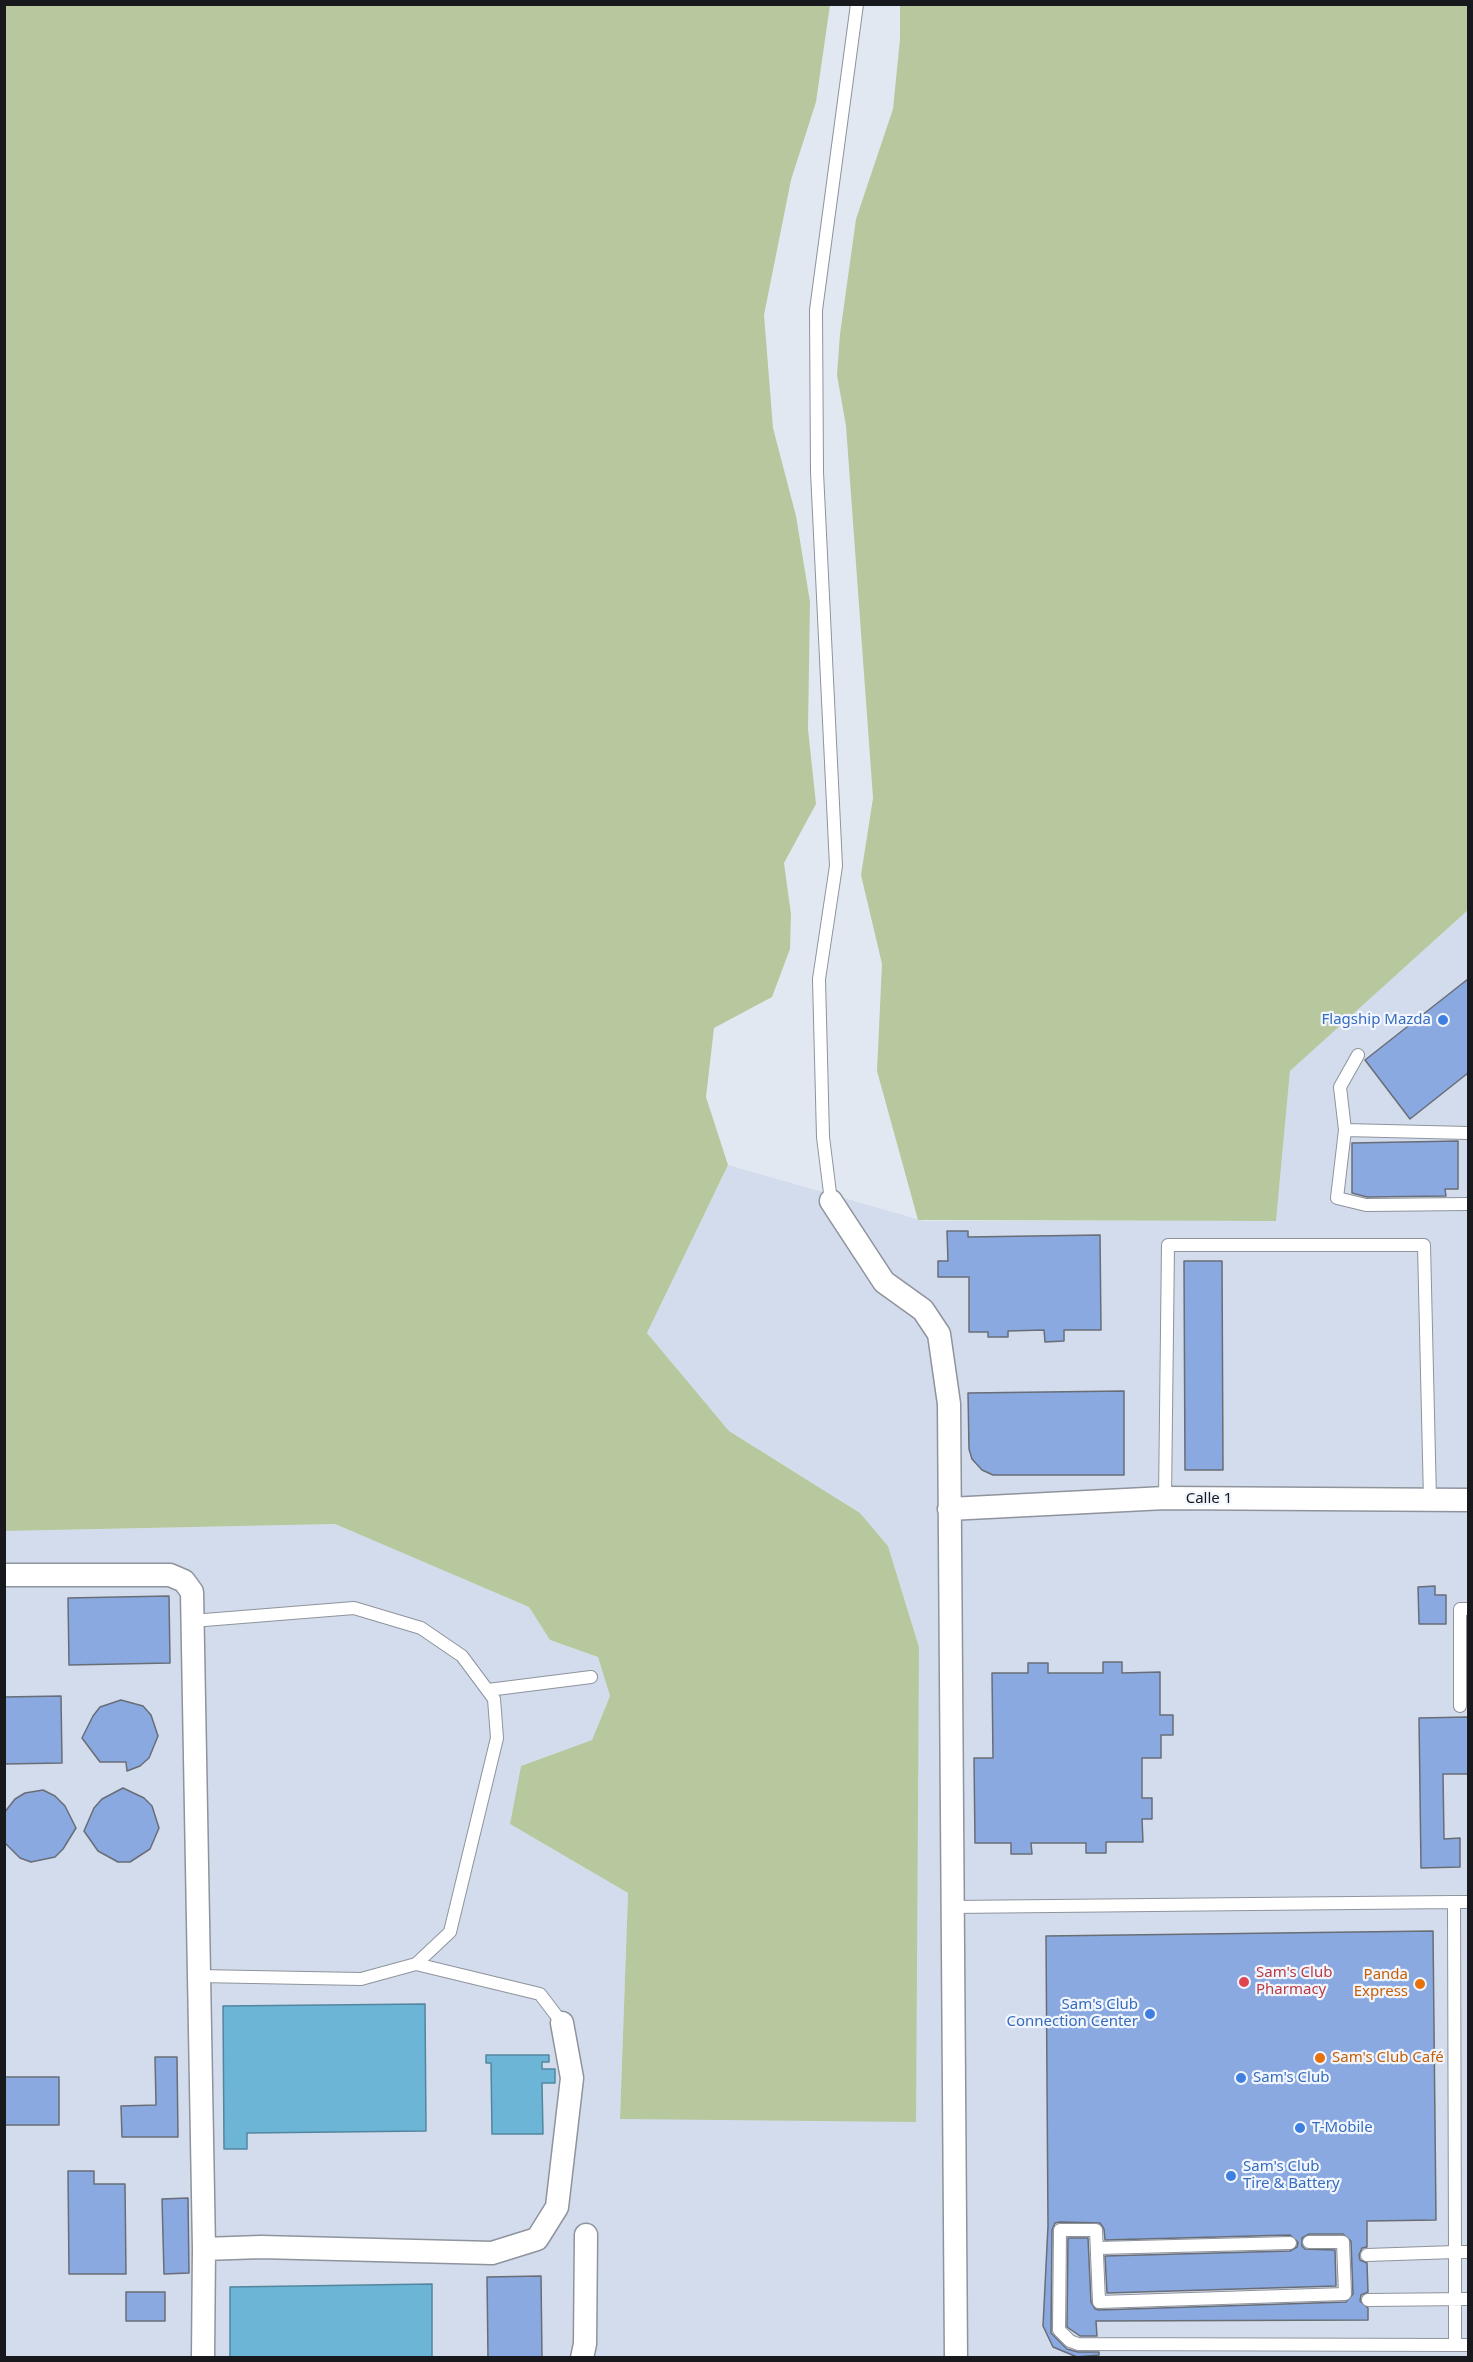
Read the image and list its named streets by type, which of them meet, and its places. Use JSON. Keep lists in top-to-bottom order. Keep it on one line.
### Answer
{"streets":{"street":["Calle 1"]},"places":["Flagship Mazda","Sam's Club Pharmacy","Panda Express","Sam's Club Connection Center","Sam's Club Café","Sam's Club","T-Mobile","Sam's Club Tire & Battery"]}
